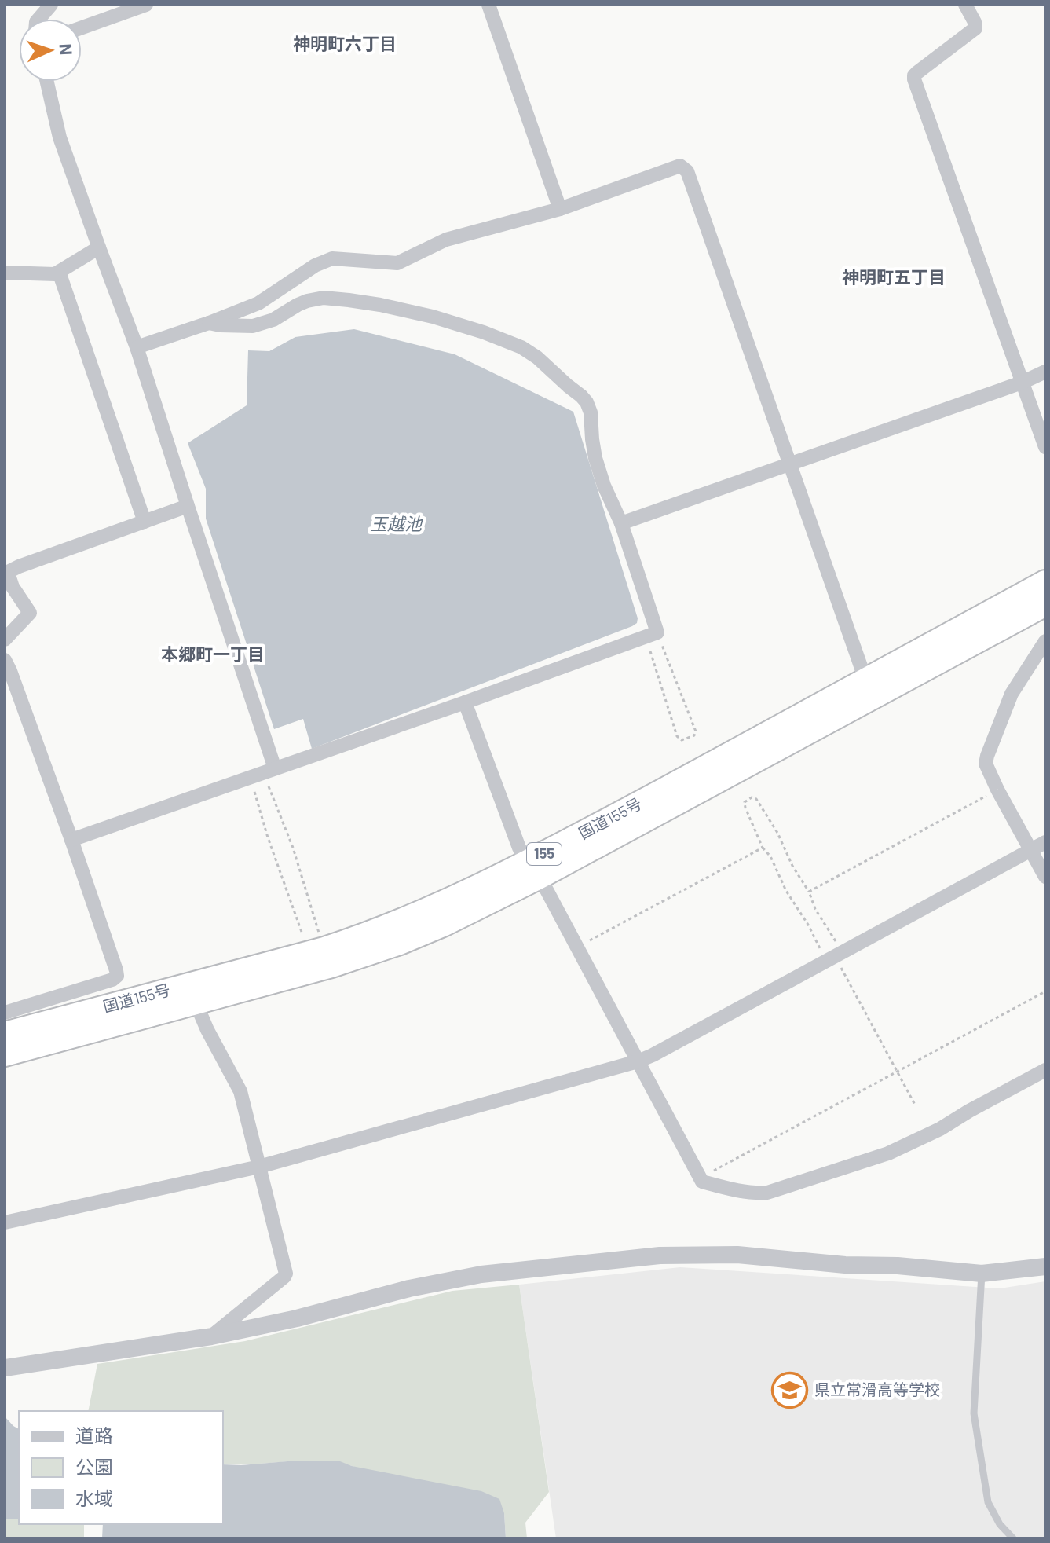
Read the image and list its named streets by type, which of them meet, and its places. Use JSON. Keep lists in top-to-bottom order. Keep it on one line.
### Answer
{"streets":{"highway":["国道155号","155"]},"districts":["神明町六丁目","神明町五丁目","本郷町一丁目"],"water":["玉越池"],"places":{"school or university":["県立常滑高等学校"]},"legend":["道路","公園","水域"],"north":"right"}
